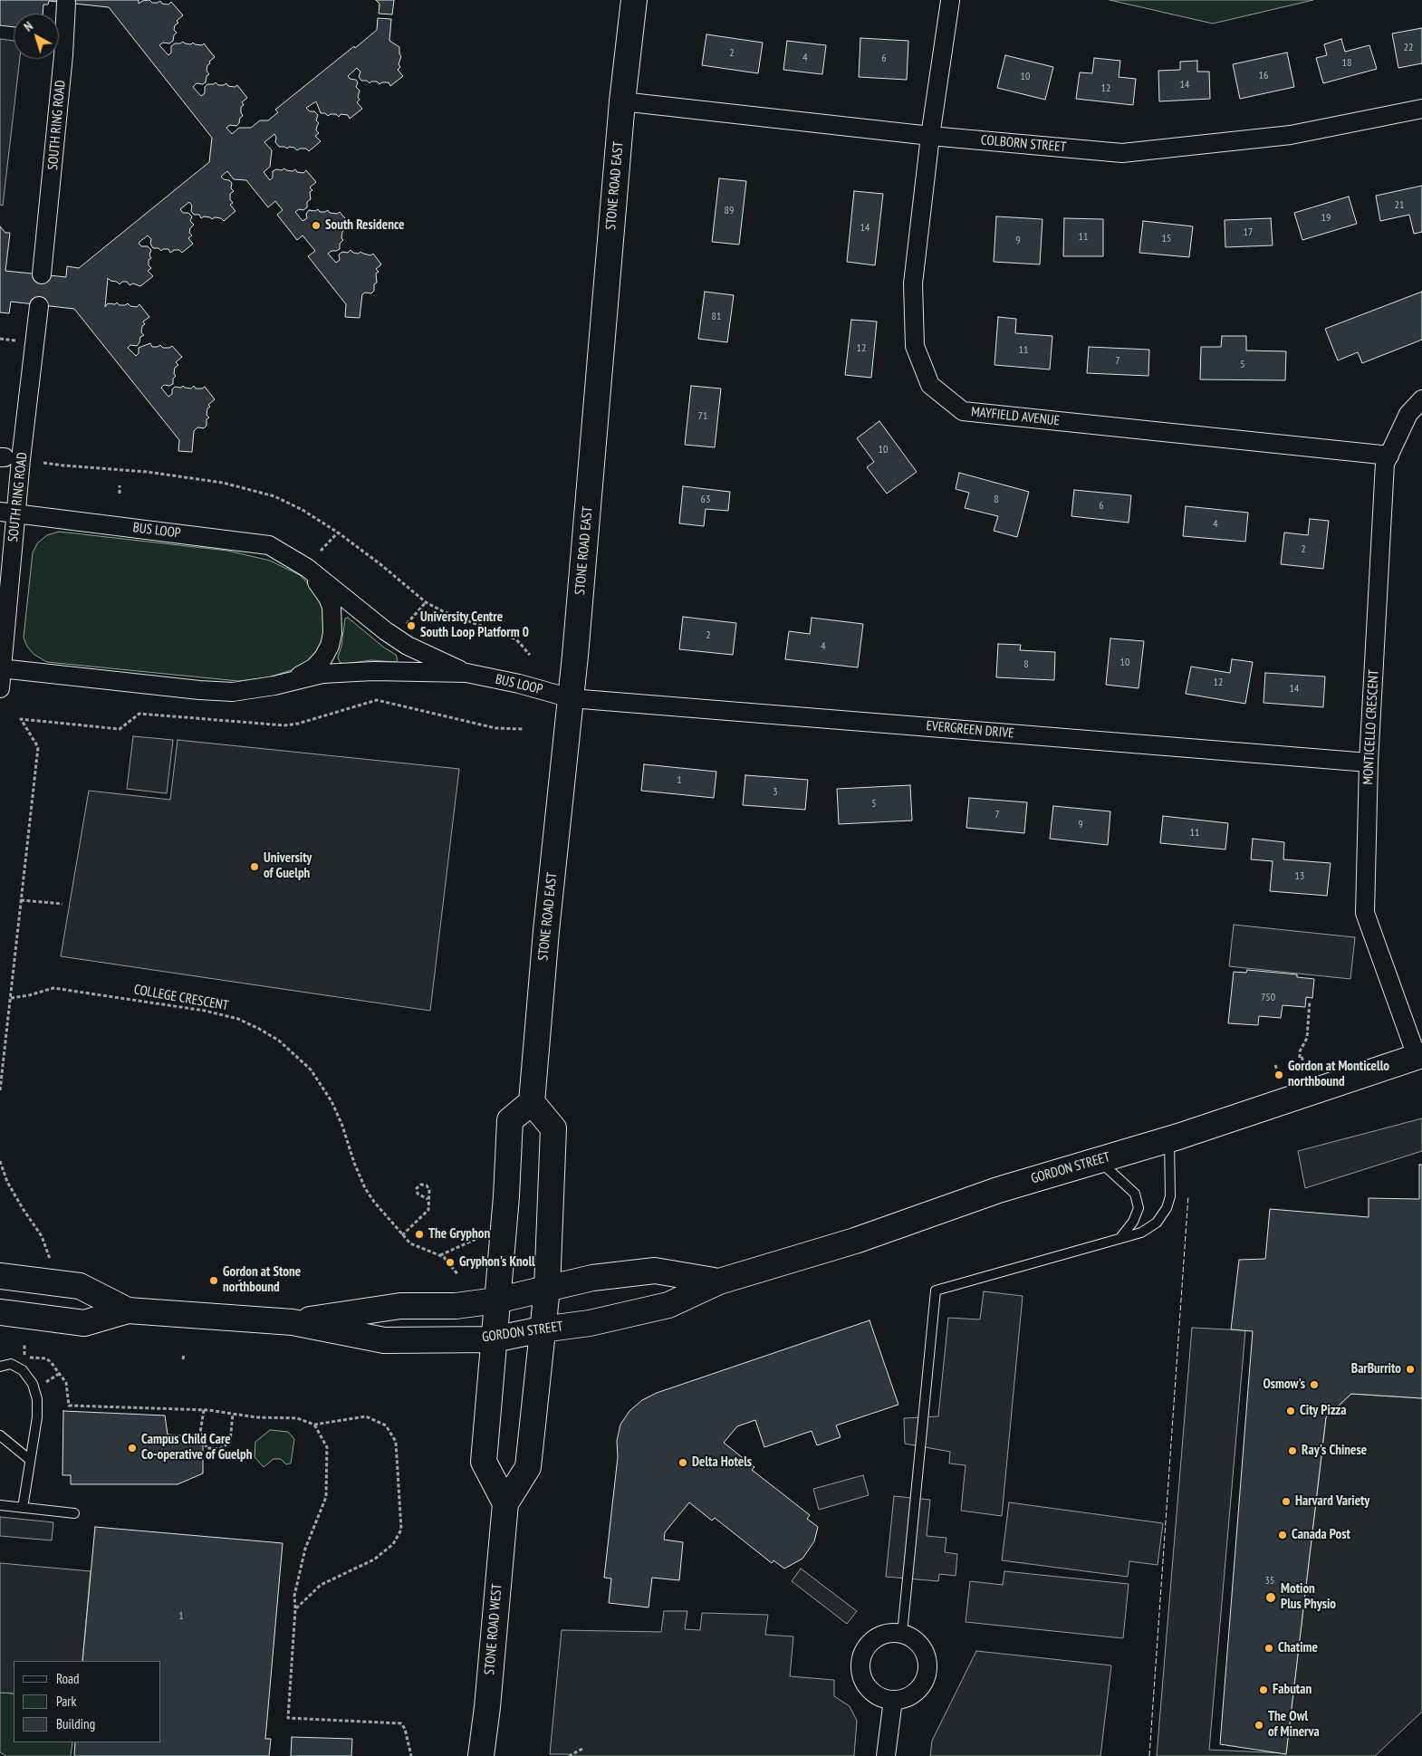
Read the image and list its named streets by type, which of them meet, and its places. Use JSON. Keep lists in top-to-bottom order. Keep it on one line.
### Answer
{"streets":{"main road":["STONE ROAD EAST","GORDON STREET","STONE ROAD WEST"],"street":["SOUTH RING ROAD","COLBORN STREET","MAYFIELD AVENUE","BUS LOOP","MONTICELLO CRESCENT","EVERGREEN DRIVE"],"path":["COLLEGE CRESCENT"]},"crossings":[["SOUTH RING ROAD","BUS LOOP"],["COLBORN STREET","STONE ROAD EAST"],["COLBORN STREET","MAYFIELD AVENUE"],["STONE ROAD EAST","BUS LOOP"],["STONE ROAD EAST","EVERGREEN DRIVE"],["MAYFIELD AVENUE","MONTICELLO CRESCENT"],["BUS LOOP","EVERGREEN DRIVE"],["MONTICELLO CRESCENT","EVERGREEN DRIVE"],["MONTICELLO CRESCENT","GORDON STREET"],["GORDON STREET","STONE ROAD WEST"]],"places":["South Residence","University Centre South Loop Platform 0","University of Guelph","Gordon at Monticello northbound","The Gryphon","Gryphon's Knoll","Gordon at Stone northbound","BarBurrito","Osmow's","City Pizza","Campus Child Care Co-operative of Guelph","Ray's Chinese","Delta Hotels","Harvard Variety","Canada Post","Motion Plus Physio","Chatime","Fabutan","The Owl of Minerva"],"house_numbers":["22","2","4","6","18","16","10","14","12","21","89","19","14","17","11","15","9","81","12","11","7","5","71","10","63","8","6","4","2","2","4","10","8","12","14","1","3","5","7","9","11","13","750","35","1"],"legend":["Road","Park","Building"],"north":"top left"}
